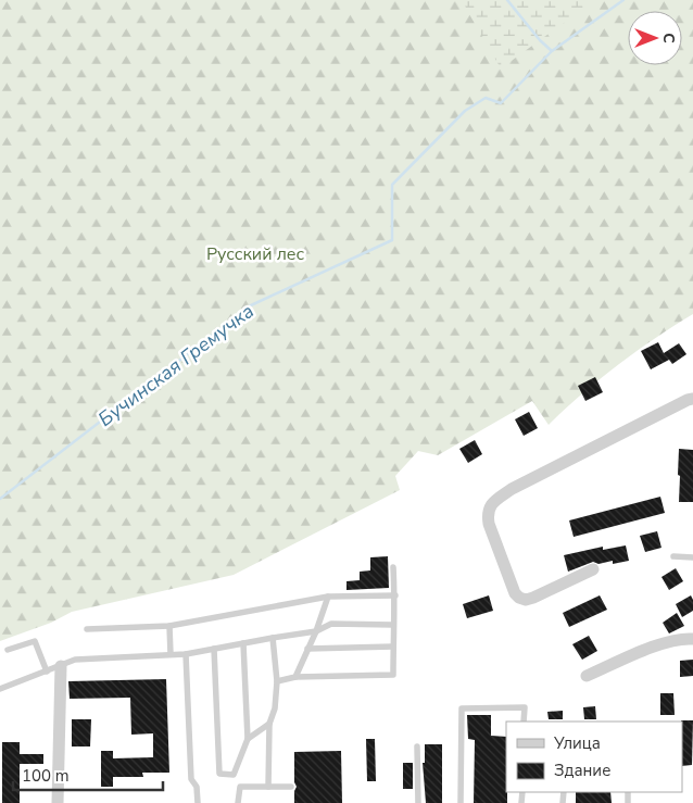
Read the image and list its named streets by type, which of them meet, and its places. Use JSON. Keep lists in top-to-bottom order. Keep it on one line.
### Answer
{"water":["Бучинская Гремучка"],"parks":["Русский лес"],"legend":["Улица","Здание"],"scale_bar":"100 m","north":"right"}
